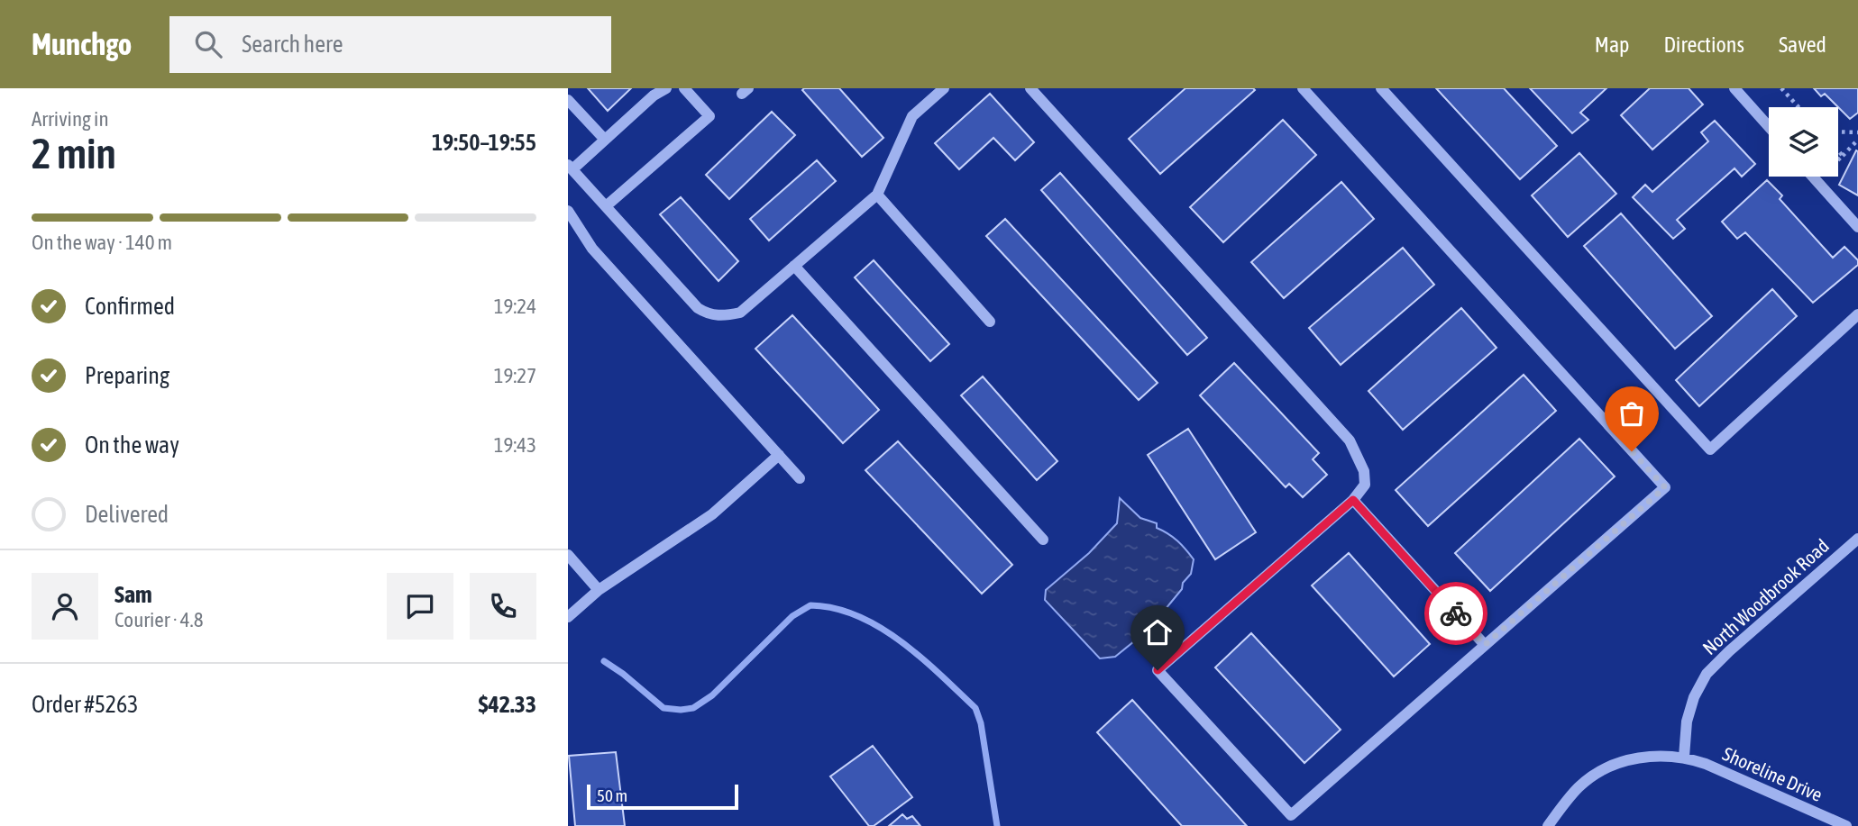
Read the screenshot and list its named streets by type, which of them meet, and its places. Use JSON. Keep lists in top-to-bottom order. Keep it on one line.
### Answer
{"streets":{"street":["North Woodbrook Road","Shoreline Drive"]},"crossings":[["North Woodbrook Road","Shoreline Drive"]],"scale_bar":"50 m","page":{"header":"Munchgo","search":"Search here","nav":["Map","Directions","Saved"],"heading":["2 min","Arriving in","19:50–19:55"],"panel":["Sam","Courier · 4.8","Order #5263","$42.33"],"bar":"On the way · 140 m","list":[["Confirmed","19:24"],["Preparing","19:27"],["On the way","19:43"],"Delivered"],"scale":"50 m"}}
